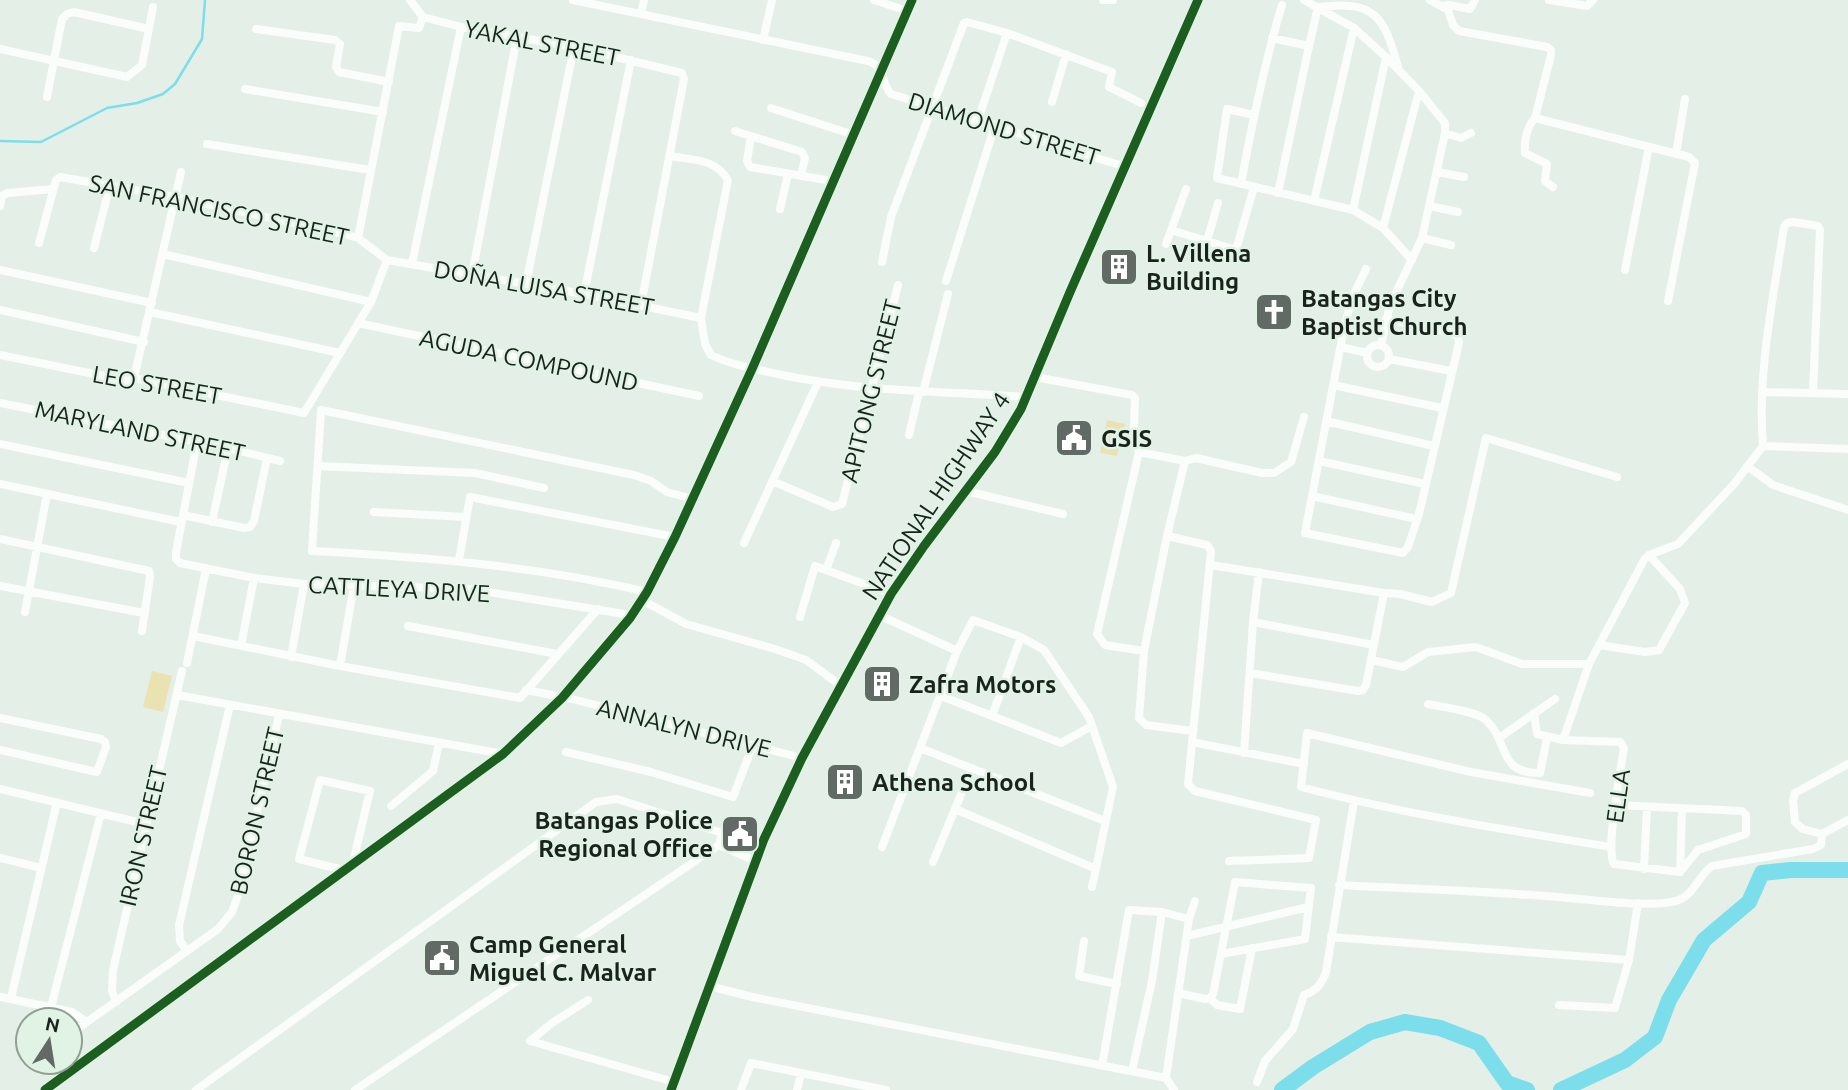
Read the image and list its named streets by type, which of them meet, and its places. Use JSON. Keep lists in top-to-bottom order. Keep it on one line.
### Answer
{"streets":{"main road":["NATIONAL HIGHWAY 4"],"street":["YAKAL STREET","DIAMOND STREET","SAN FRANCISCO STREET","DOÑA LUISA STREET","AGUDA COMPOUND","LEO STREET","APITONG STREET","MARYLAND STREET","CATTLEYA DRIVE","ANNALYN DRIVE","ELLA","BORON STREET","IRON STREET"]},"crossings":[["DIAMOND STREET","NATIONAL HIGHWAY 4"],["SAN FRANCISCO STREET","DOÑA LUISA STREET"],["NATIONAL HIGHWAY 4","ANNALYN DRIVE"],["BORON STREET","IRON STREET"]],"places":{"building":["L. Villena Building","Zafra Motors","Athena School"],"church":["Batangas City Baptist Church"],"public building":["GSIS","Batangas Police Regional Office","Camp General Miguel C. Malvar"]},"north":"top"}
